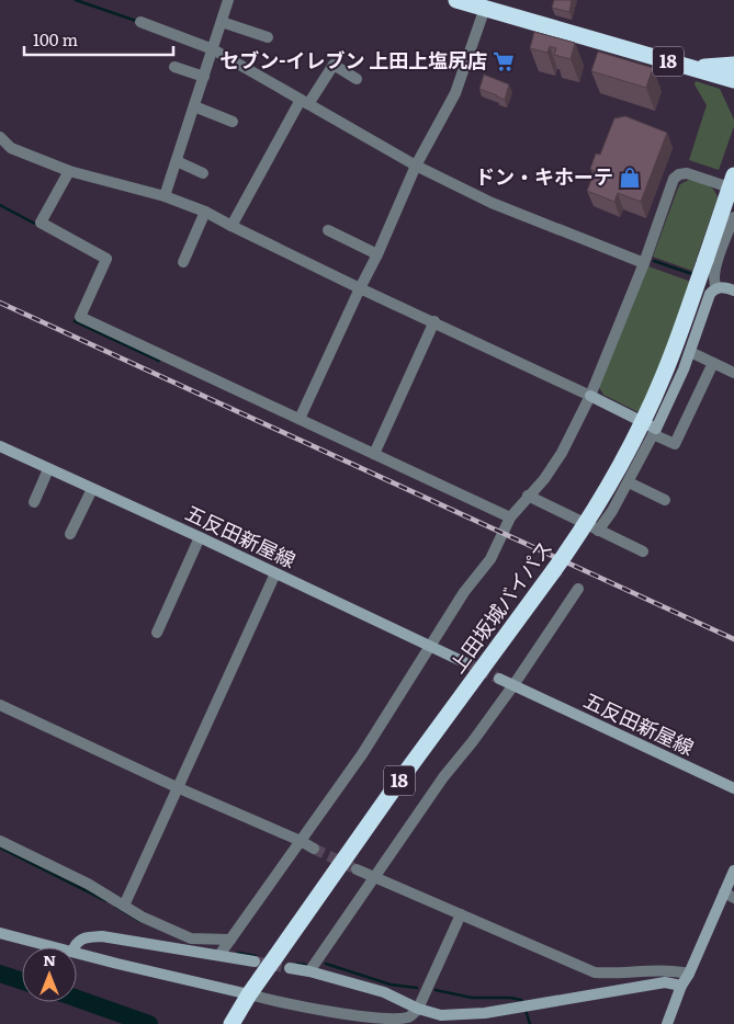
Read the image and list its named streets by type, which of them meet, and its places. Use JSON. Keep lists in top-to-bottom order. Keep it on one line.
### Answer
{"streets":{"highway":["18","上田坂城バイパス"],"street":["五反田新屋線"]},"places":{"supermarket":["セブン-イレブン 上田上塩尻店"],"shop":["ドン・キホーテ"]},"scale_bar":"100 m","north":"top"}
